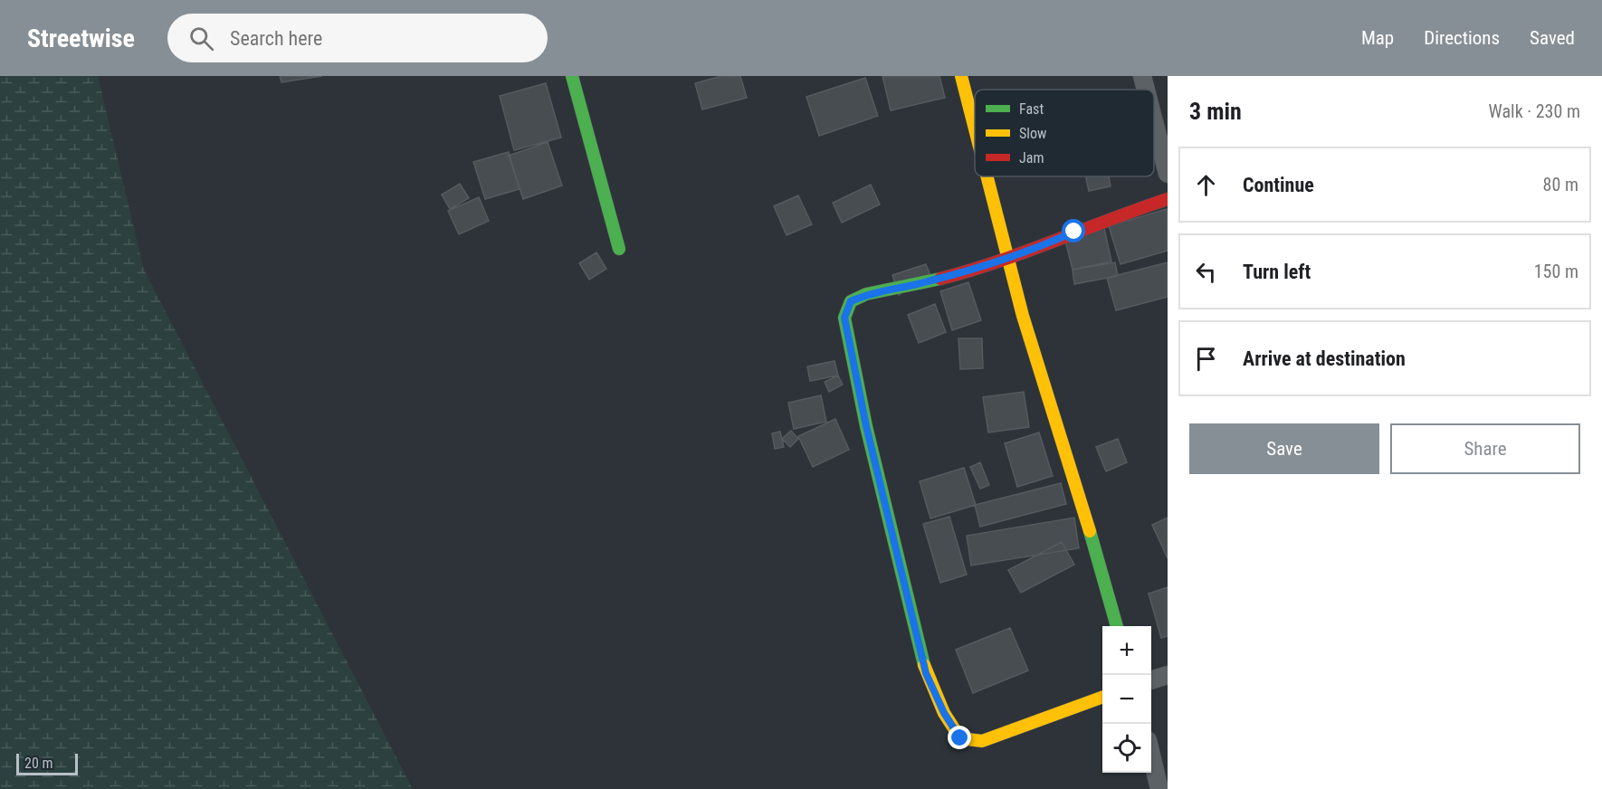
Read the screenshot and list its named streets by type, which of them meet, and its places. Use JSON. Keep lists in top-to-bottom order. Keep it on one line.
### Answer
{"legend":["Fast","Slow","Jam"],"scale_bar":"20 m","page":{"header":"Streetwise","search":"Search here","nav":["Map","Directions","Saved"],"heading":["3 min","Walk · 230 m"],"list":[["Continue","80 m"],["Turn left","150 m"],"Arrive at destination"],"buttons":["Save","Share"],"map_buttons":["+","−"],"scale":"20 m"}}
